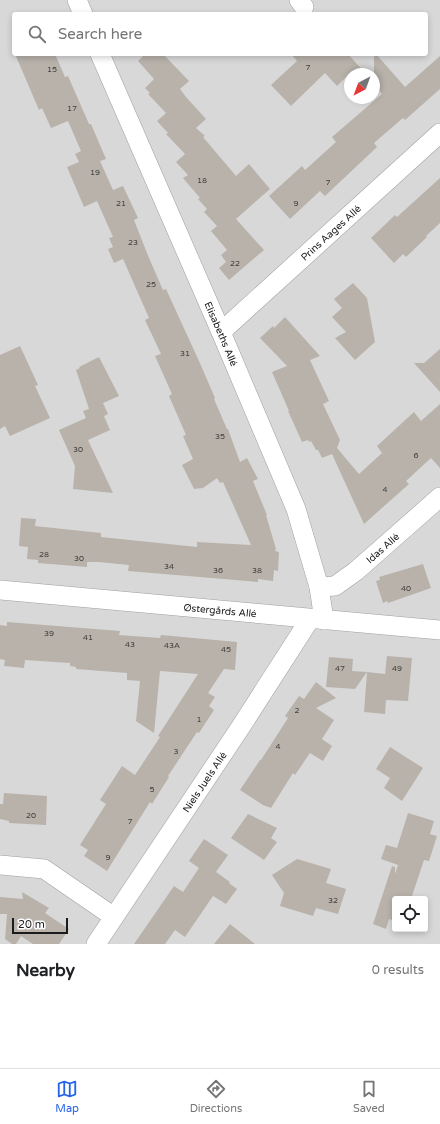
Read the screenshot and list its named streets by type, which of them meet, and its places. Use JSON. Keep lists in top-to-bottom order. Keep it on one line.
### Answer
{"streets":{"street":["Prins Aages Allé","Elisabeths Allé","Idas Allé","Østergårds Allé","Niels Juels Allé"]},"crossings":[["Prins Aages Allé","Elisabeths Allé"],["Elisabeths Allé","Idas Allé"],["Elisabeths Allé","Østergårds Allé"],["Elisabeths Allé","Niels Juels Allé"],["Østergårds Allé","Niels Juels Allé"]],"house_numbers":["7","15","17","19","18","7","21","9","23","22","25","31","35","30","6","4","28","30","34","36","38","40","39","41","43","43A","45","47","49","2","1","4","3","5","20","7","9","32"],"scale_bar":"20 m","north":"bottom left","page":{"search":"Search here","scale":"20 m","heading":["Nearby","0 results"],"nav":["Map","Directions","Saved"]}}
